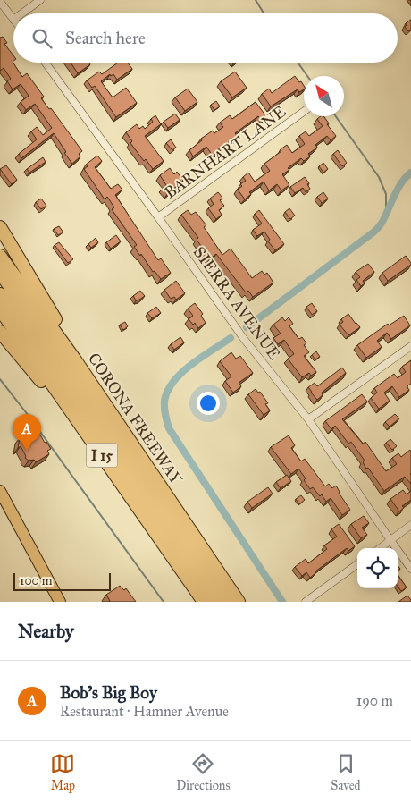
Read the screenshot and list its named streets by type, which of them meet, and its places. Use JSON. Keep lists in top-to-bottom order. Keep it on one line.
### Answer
{"streets":{"highway":["CORONA FREEWAY","I 15"],"street":["BARNHART LANE","SIERRA AVENUE"]},"crossings":[["BARNHART LANE","SIERRA AVENUE"]],"scale_bar":"100 m","north":"top left","page":{"search":"Search here","pins":"A","scale":"100 m","heading":"Nearby","list":[{"mark":"A","name":"Bob's Big Boy","note":"Restaurant · Hamner Avenue","value":"190 m"}],"nav":["Map","Directions","Saved"]}}
